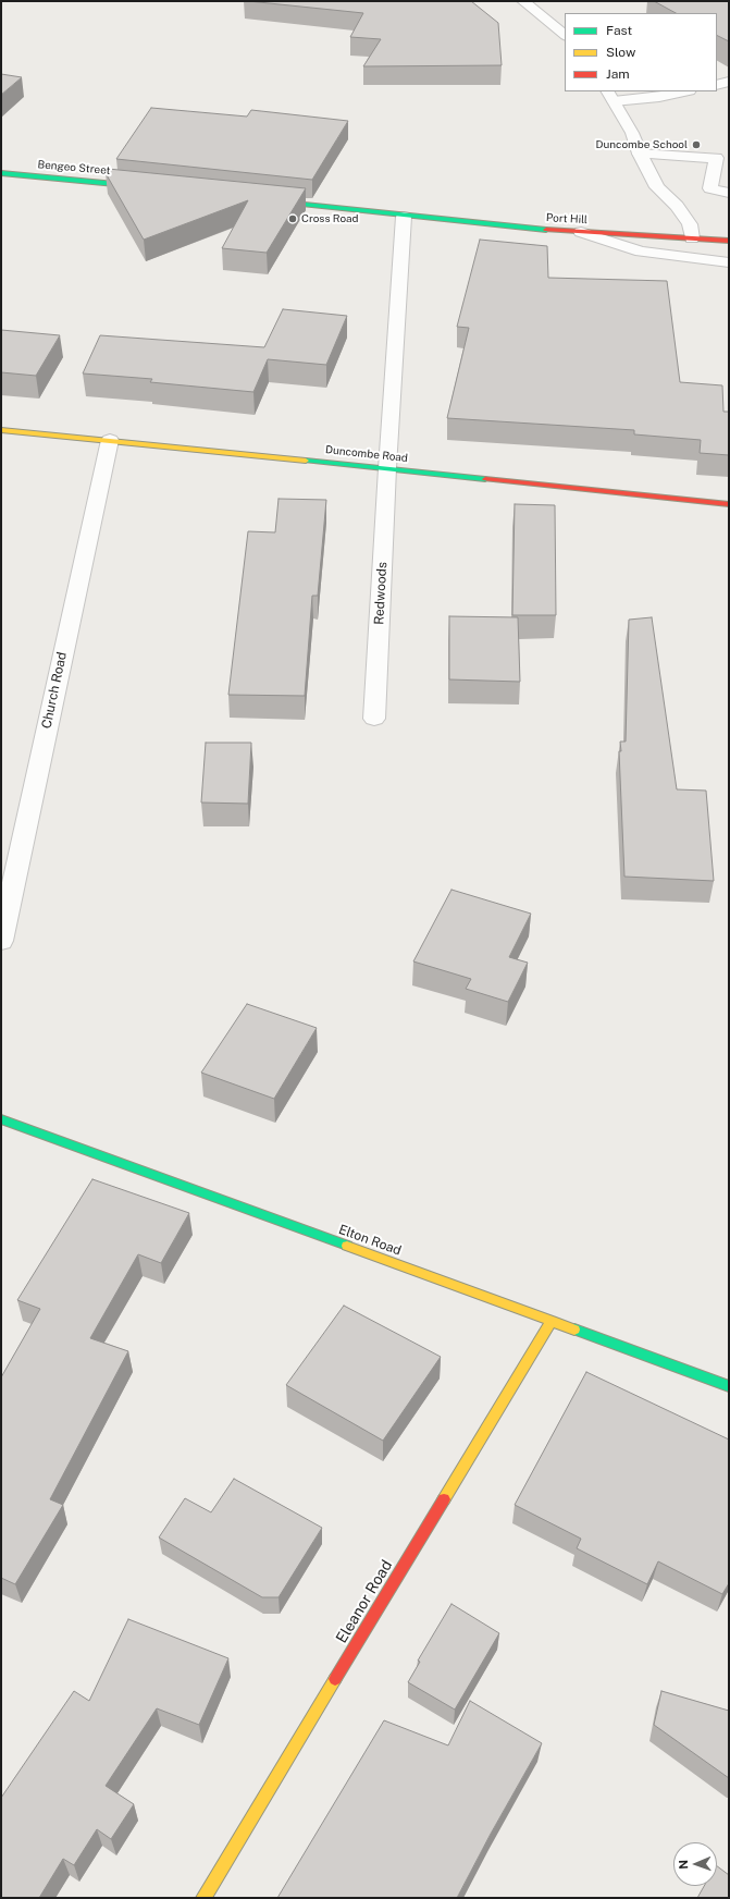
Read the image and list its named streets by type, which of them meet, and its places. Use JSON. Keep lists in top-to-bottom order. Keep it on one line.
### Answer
{"streets":{"street":["Bengeo Street","Port Hill","Duncombe Road","Redwoods","Church Road","Elton Road","Eleanor Road"]},"crossings":[["Duncombe Road","Redwoods"],["Duncombe Road","Church Road"],["Elton Road","Eleanor Road"]],"places":["Duncombe School","Cross Road"],"legend":["Fast","Slow","Jam"],"north":"left"}
